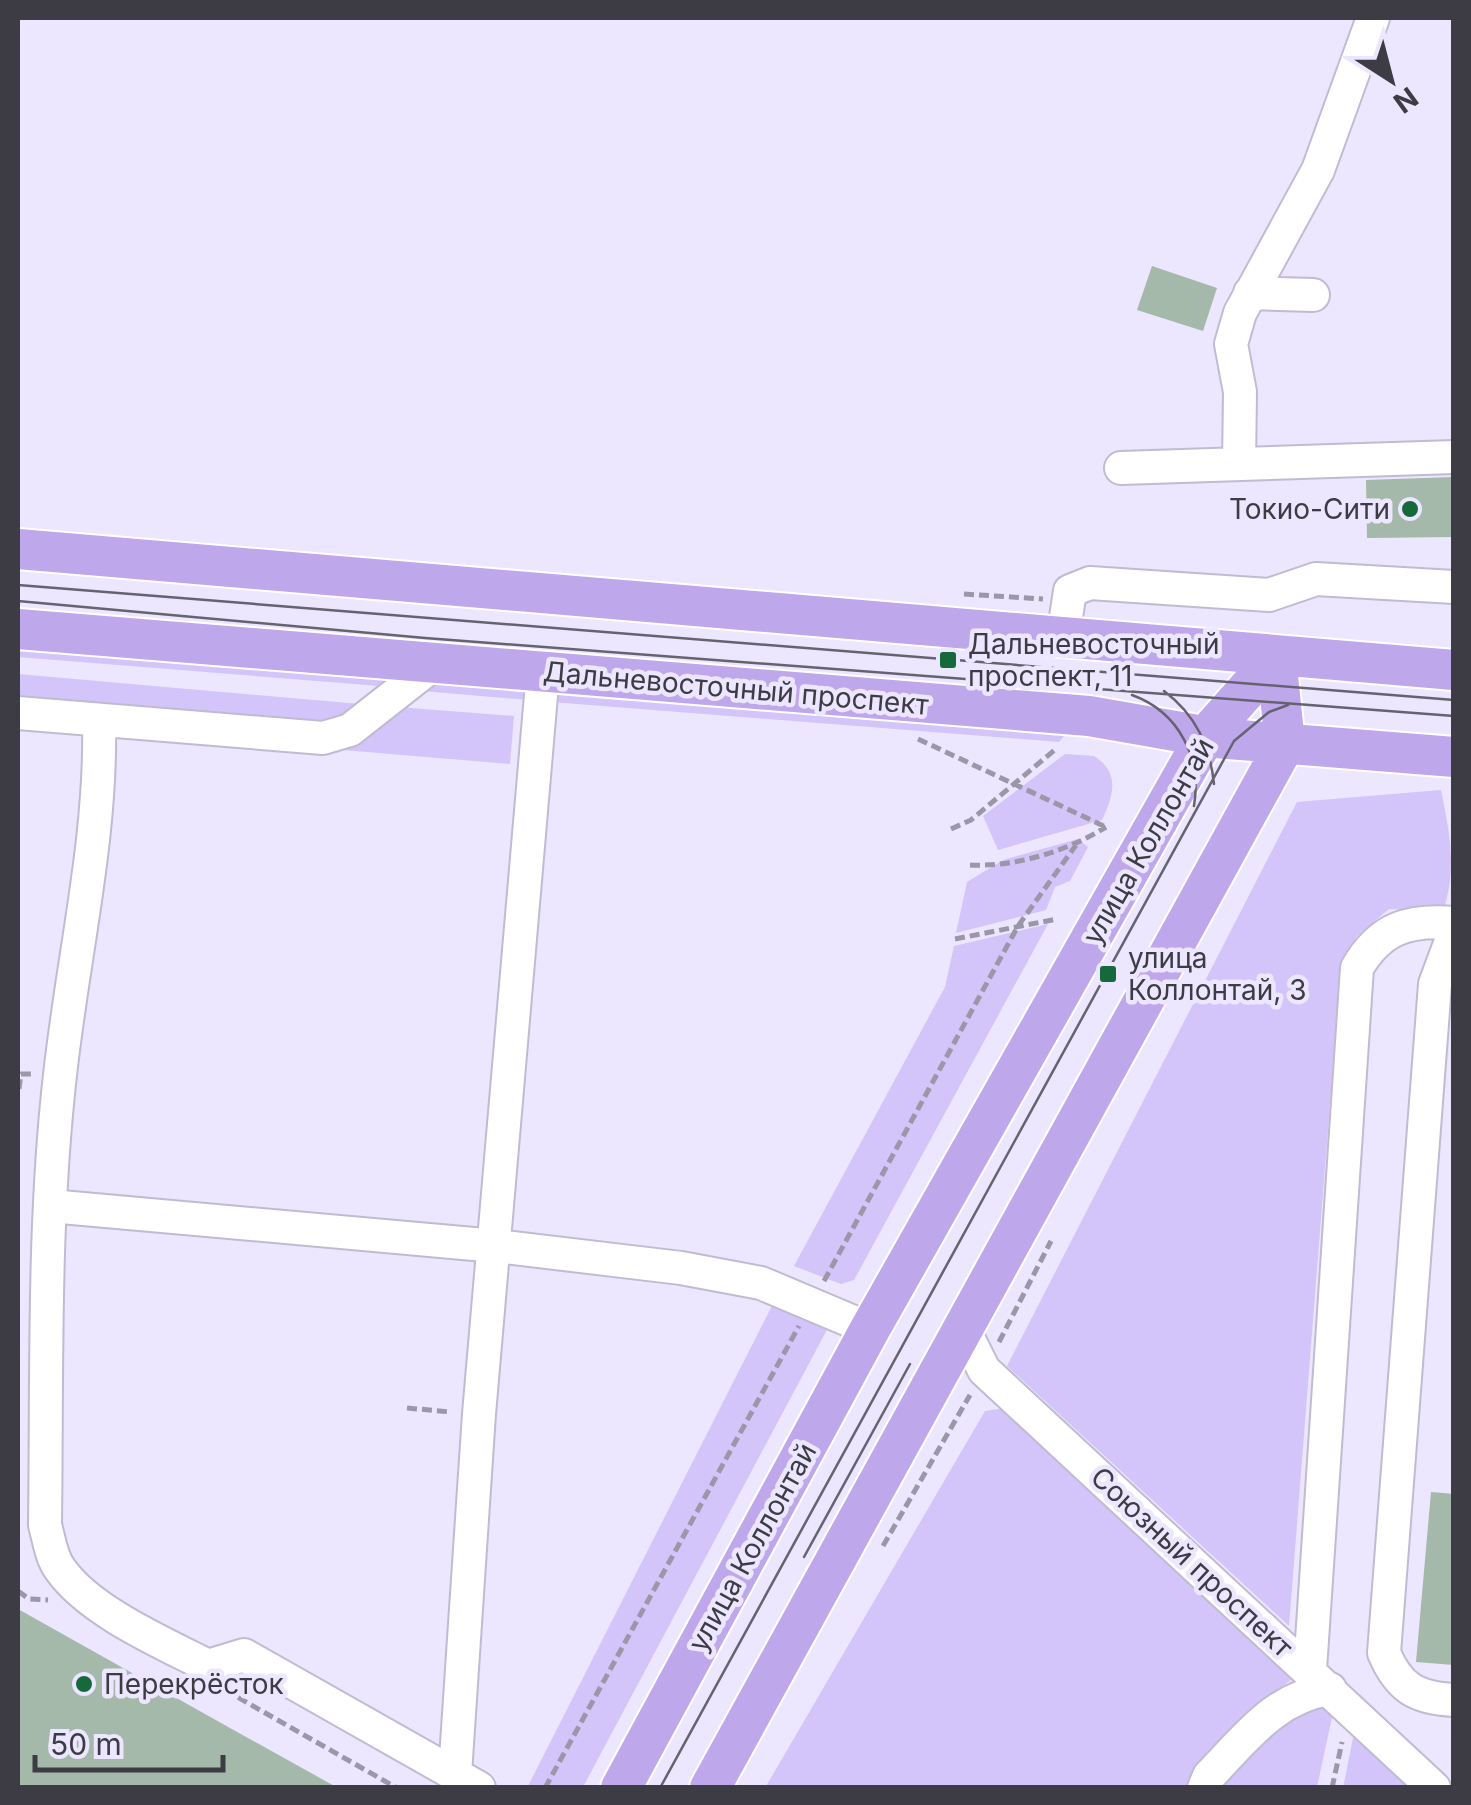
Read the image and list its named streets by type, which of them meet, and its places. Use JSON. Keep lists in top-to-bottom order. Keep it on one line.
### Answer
{"streets":{"main road":["Дальневосточный проспект","улица Коллонтай"],"street":["Союзный проспект"]},"crossings":[["Дальневосточный проспект","улица Коллонтай"]],"places":{"other":["Токио-Сити","Перекрёсток"],"transit":["Дальневосточный проспект, 11","улица Коллонтай, 3"]},"scale_bar":"50 m","north":"bottom right"}
